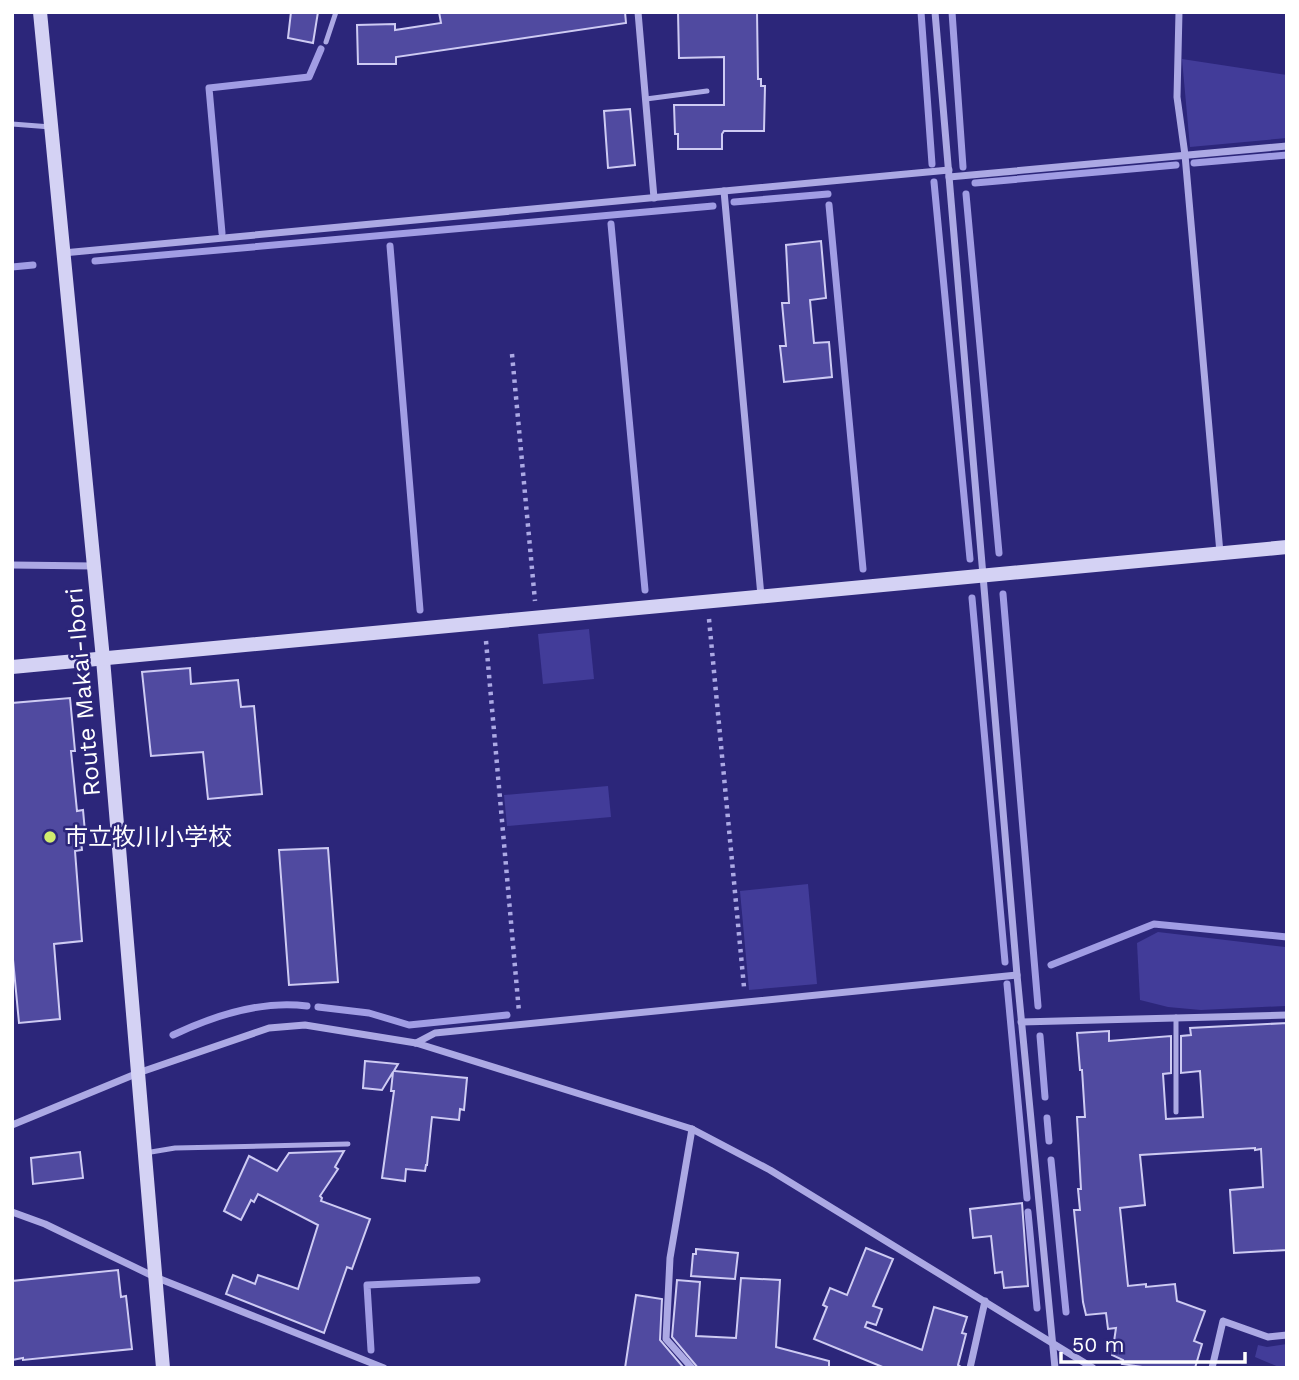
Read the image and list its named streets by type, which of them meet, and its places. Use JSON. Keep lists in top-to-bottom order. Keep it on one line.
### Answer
{"streets":{"main road":["Route Makai-Ibori"]},"places":["市立牧川小学校"],"scale_bar":"50 m"}
